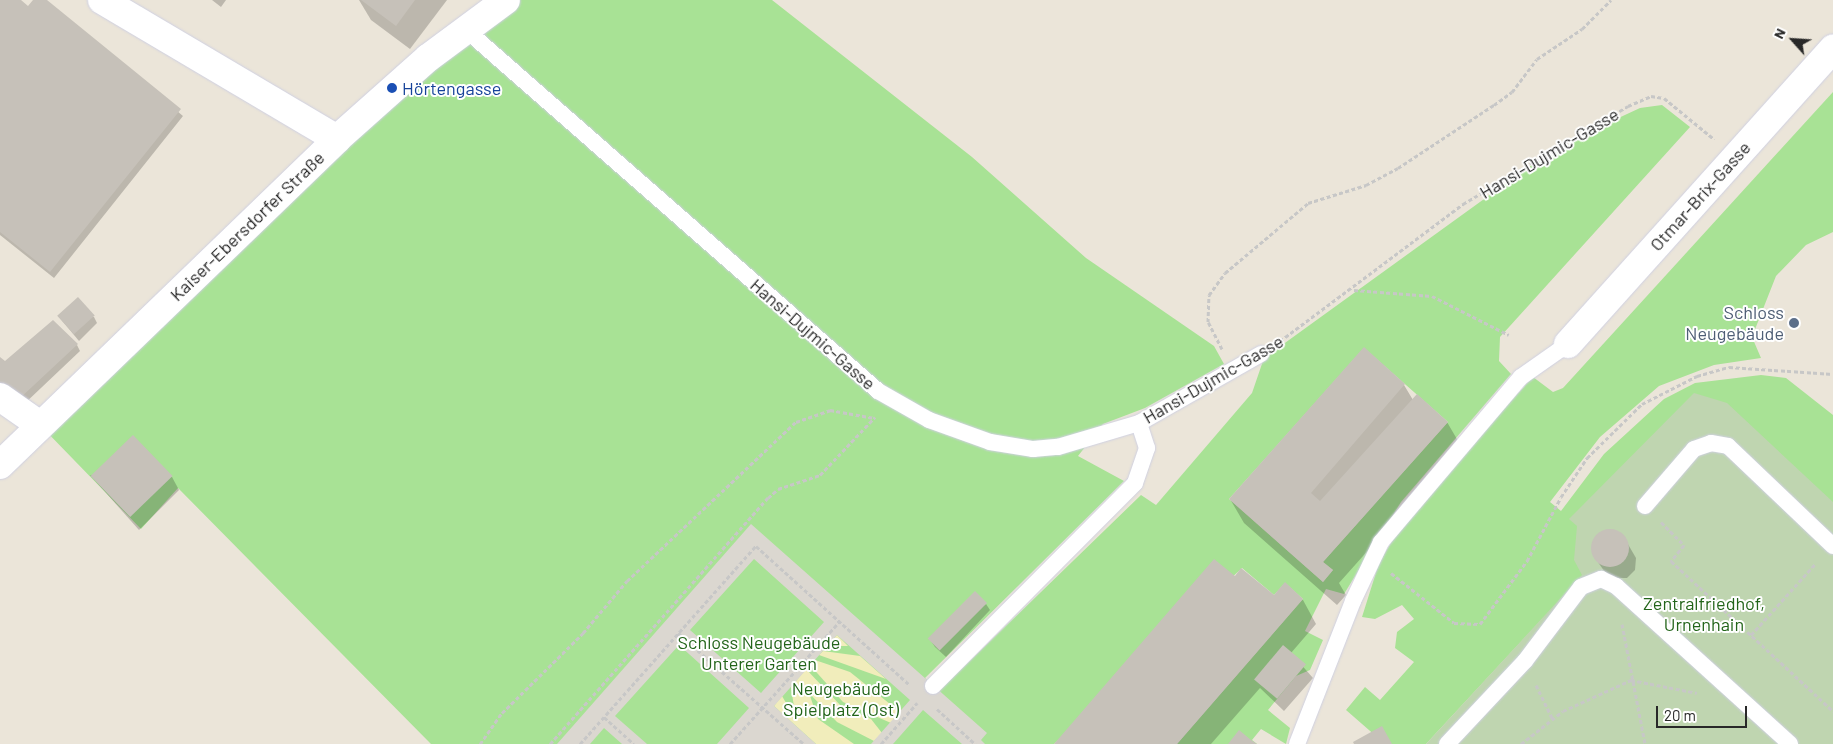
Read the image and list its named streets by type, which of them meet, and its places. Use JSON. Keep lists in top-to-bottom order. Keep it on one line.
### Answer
{"streets":{"street":["Otmar-Brix-Gasse","Kaiser-Ebersdorfer Straße"],"lane":["Hansi-Dujmic-Gasse"]},"crossings":[["Hansi-Dujmic-Gasse","Kaiser-Ebersdorfer Straße"]],"parks":["Zentralfriedhof, Urnenhain","Schloss Neugebäude Unterer Garten","Neugebäude Spielplatz (Ost)"],"places":["Hörtengasse","Schloss Neugebäude"],"scale_bar":"20 m","north":"top left"}
